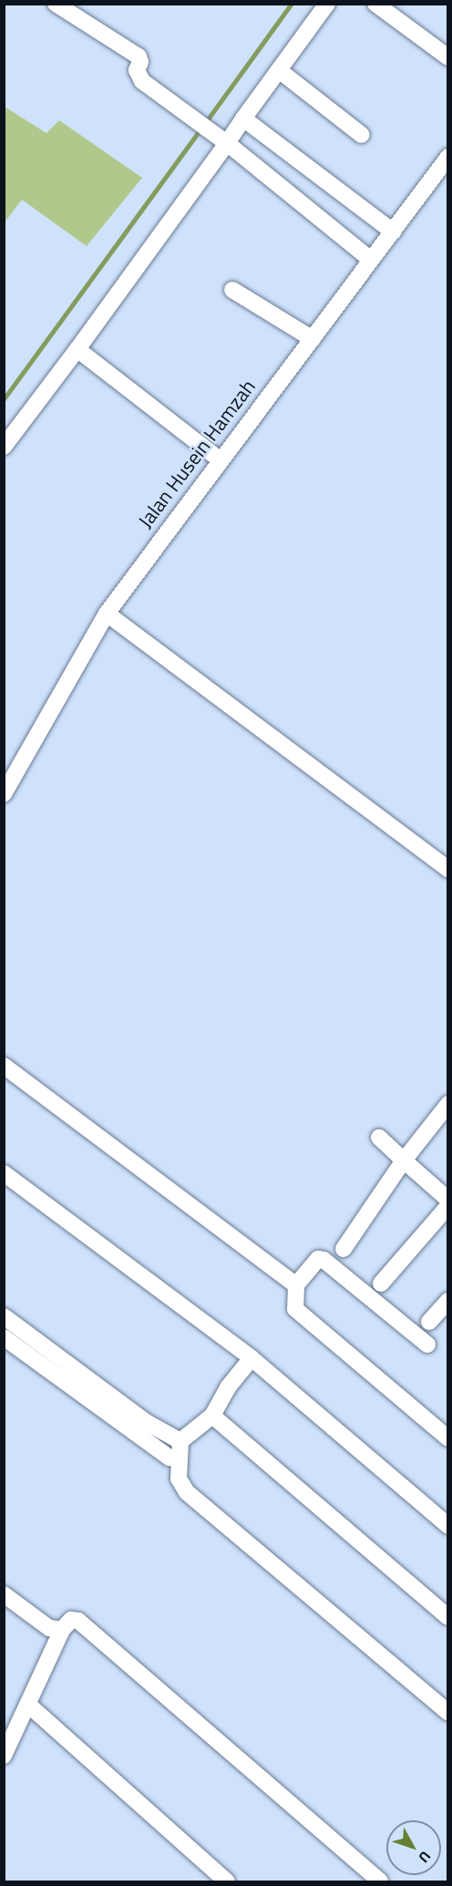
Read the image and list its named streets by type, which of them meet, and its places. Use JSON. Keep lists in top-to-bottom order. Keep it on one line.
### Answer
{"streets":{"street":["Jalan Husein Hamzah"]},"north":"bottom right"}
